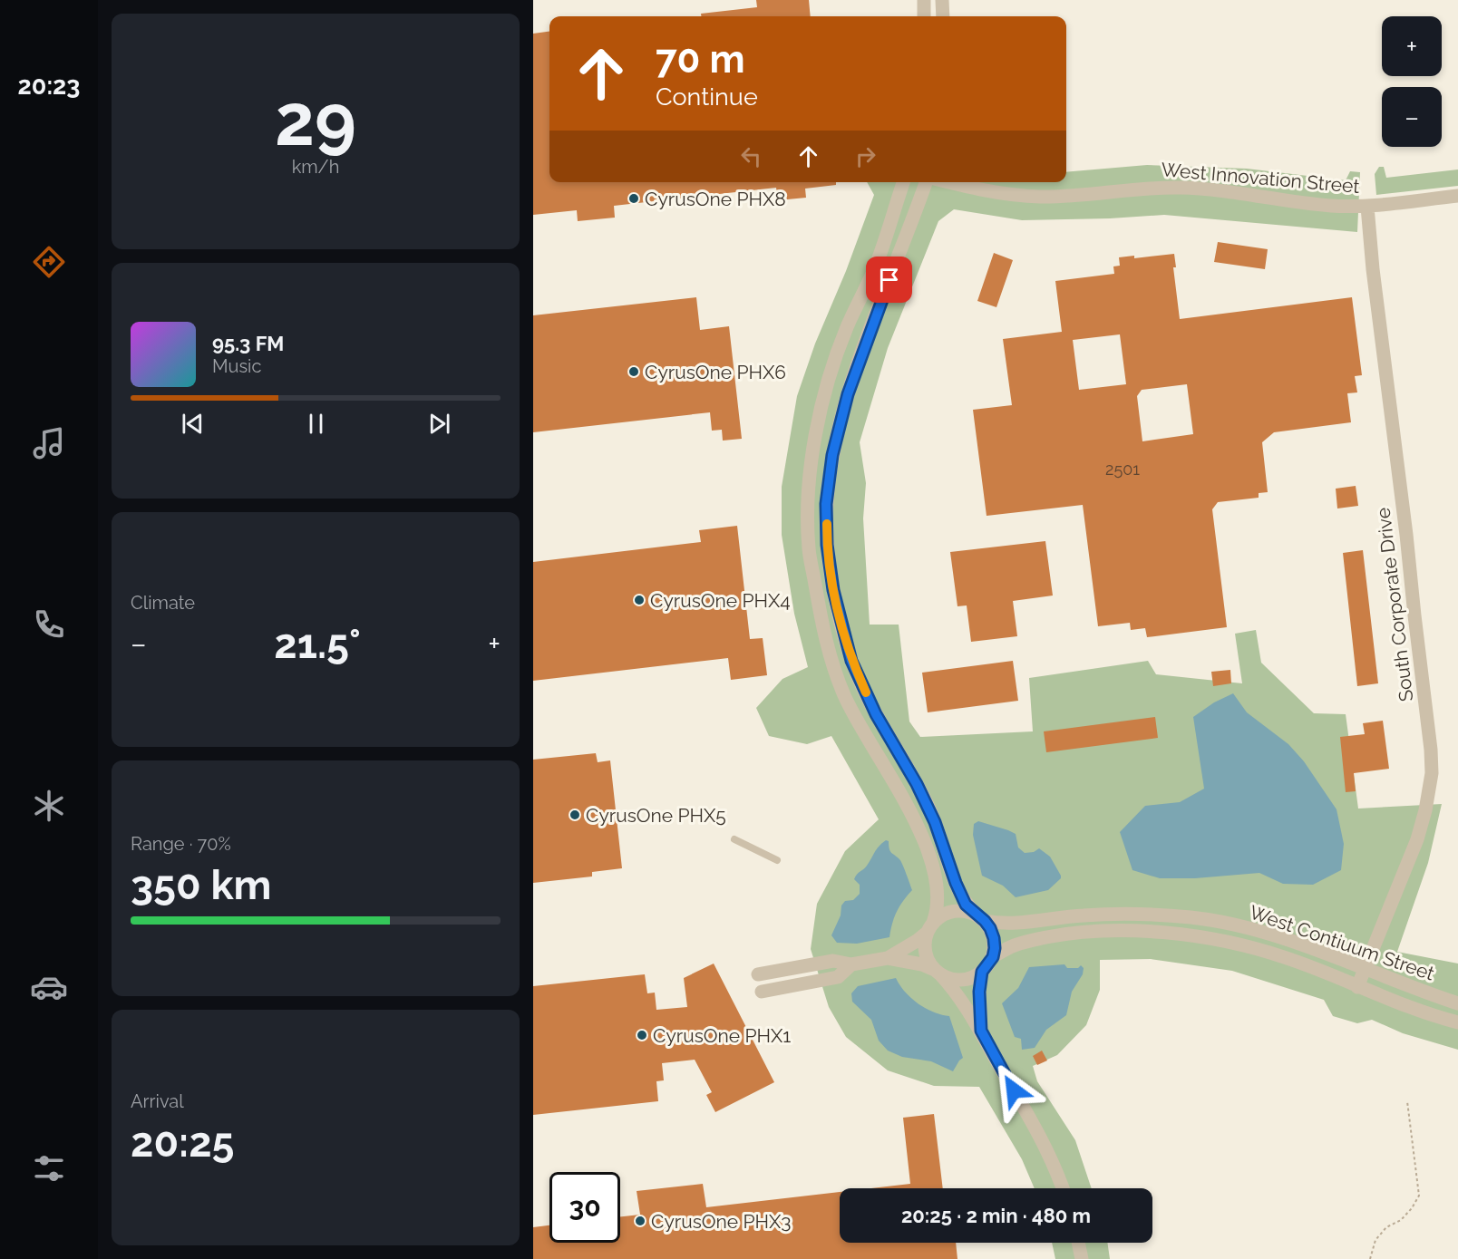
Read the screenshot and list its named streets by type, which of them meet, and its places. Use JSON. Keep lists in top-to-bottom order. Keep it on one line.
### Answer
{"streets":{"street":["West Innovation Street","South Corporate Drive","West Contiuum Street"]},"crossings":[["West Innovation Street","South Corporate Drive"],["South Corporate Drive","West Contiuum Street"]],"places":["CyrusOne PHX8","CyrusOne PHX6","CyrusOne PHX4","CyrusOne PHX5","CyrusOne PHX1","CyrusOne PHX3"],"house_numbers":["2501"],"page":{"tabs":"20:23","tile":[["29","km/h"],"Climate",["Range · 70%","350 km"],["Arrival","20:25"]],"map_buttons":["+","−"],"turn":["70 m","Continue"],"song":["95.3 FM","Music"],"heat":["−","21.5°","+"],"limit":"30","trip":"20:25 · 2 min · 480 m"}}
